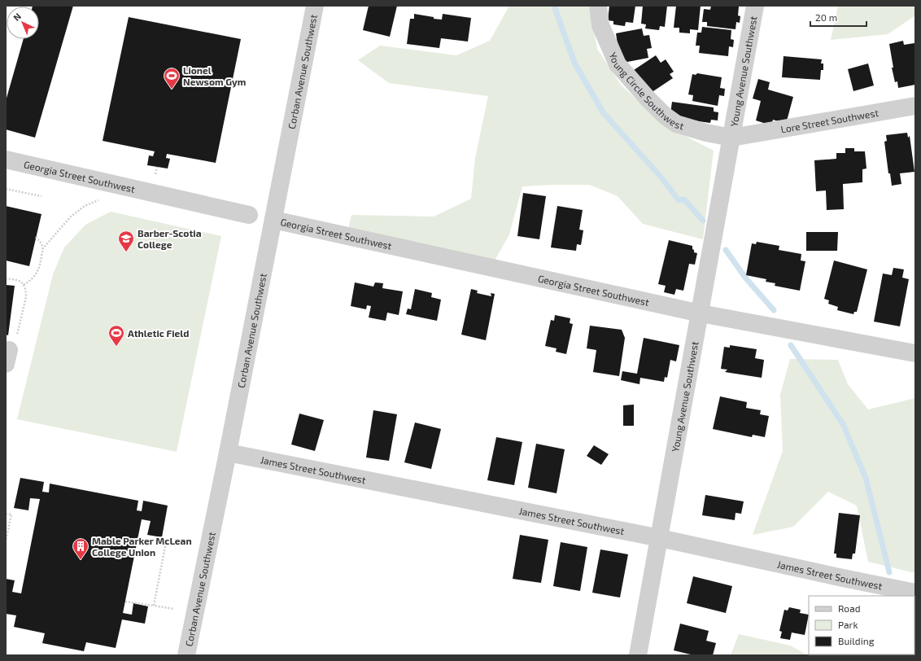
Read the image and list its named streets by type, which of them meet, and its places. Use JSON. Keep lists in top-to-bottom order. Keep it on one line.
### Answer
{"streets":{"street":["Corban Avenue Southwest","Young Avenue Southwest","Young Circle Southwest","Lore Street Southwest","Georgia Street Southwest","James Street Southwest"]},"crossings":[["Corban Avenue Southwest","Georgia Street Southwest"],["Corban Avenue Southwest","James Street Southwest"],["Young Avenue Southwest","Young Circle Southwest"],["Young Avenue Southwest","Lore Street Southwest"],["Young Avenue Southwest","Georgia Street Southwest"],["Young Avenue Southwest","James Street Southwest"],["Young Circle Southwest","Lore Street Southwest"]],"places":{"sports":["Lionel Newsom Gym","Athletic Field"],"school or university":["Barber-Scotia College"],"building":["Mable Parker McLean College Union"]},"legend":["Road","Park","Building"],"scale_bar":"20 m","north":"top left"}
